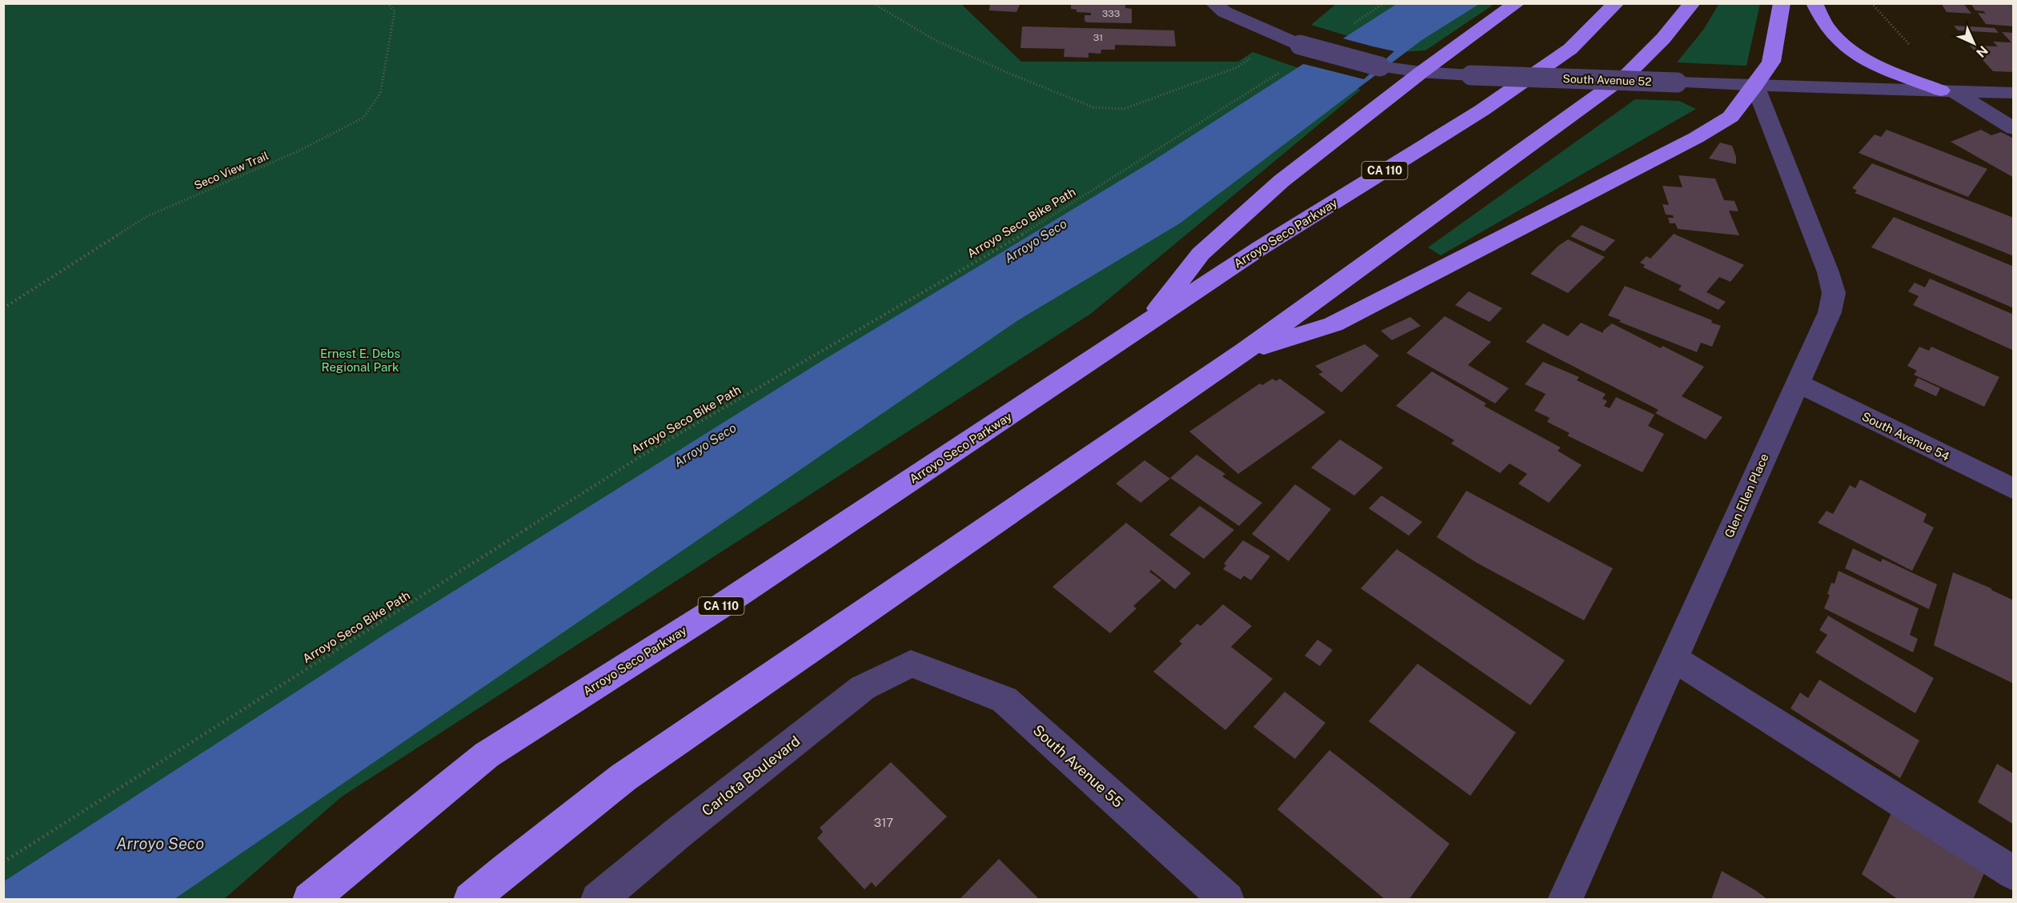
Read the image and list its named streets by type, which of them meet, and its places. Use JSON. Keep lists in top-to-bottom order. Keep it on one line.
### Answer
{"streets":{"highway":["CA 110","Arroyo Seco Parkway"],"street":["South Avenue 52","South Avenue 54","Glen Ellen Place","South Avenue 55","Carlota Boulevard"],"path":["Seco View Trail","Arroyo Seco Bike Path"]},"crossings":[["South Avenue 52","Glen Ellen Place"],["South Avenue 54","Glen Ellen Place"],["South Avenue 55","Carlota Boulevard"]],"water":["Arroyo Seco"],"parks":["Ernest E. Debs Regional Park"],"house_numbers":["333","31","317"],"north":"bottom right"}
